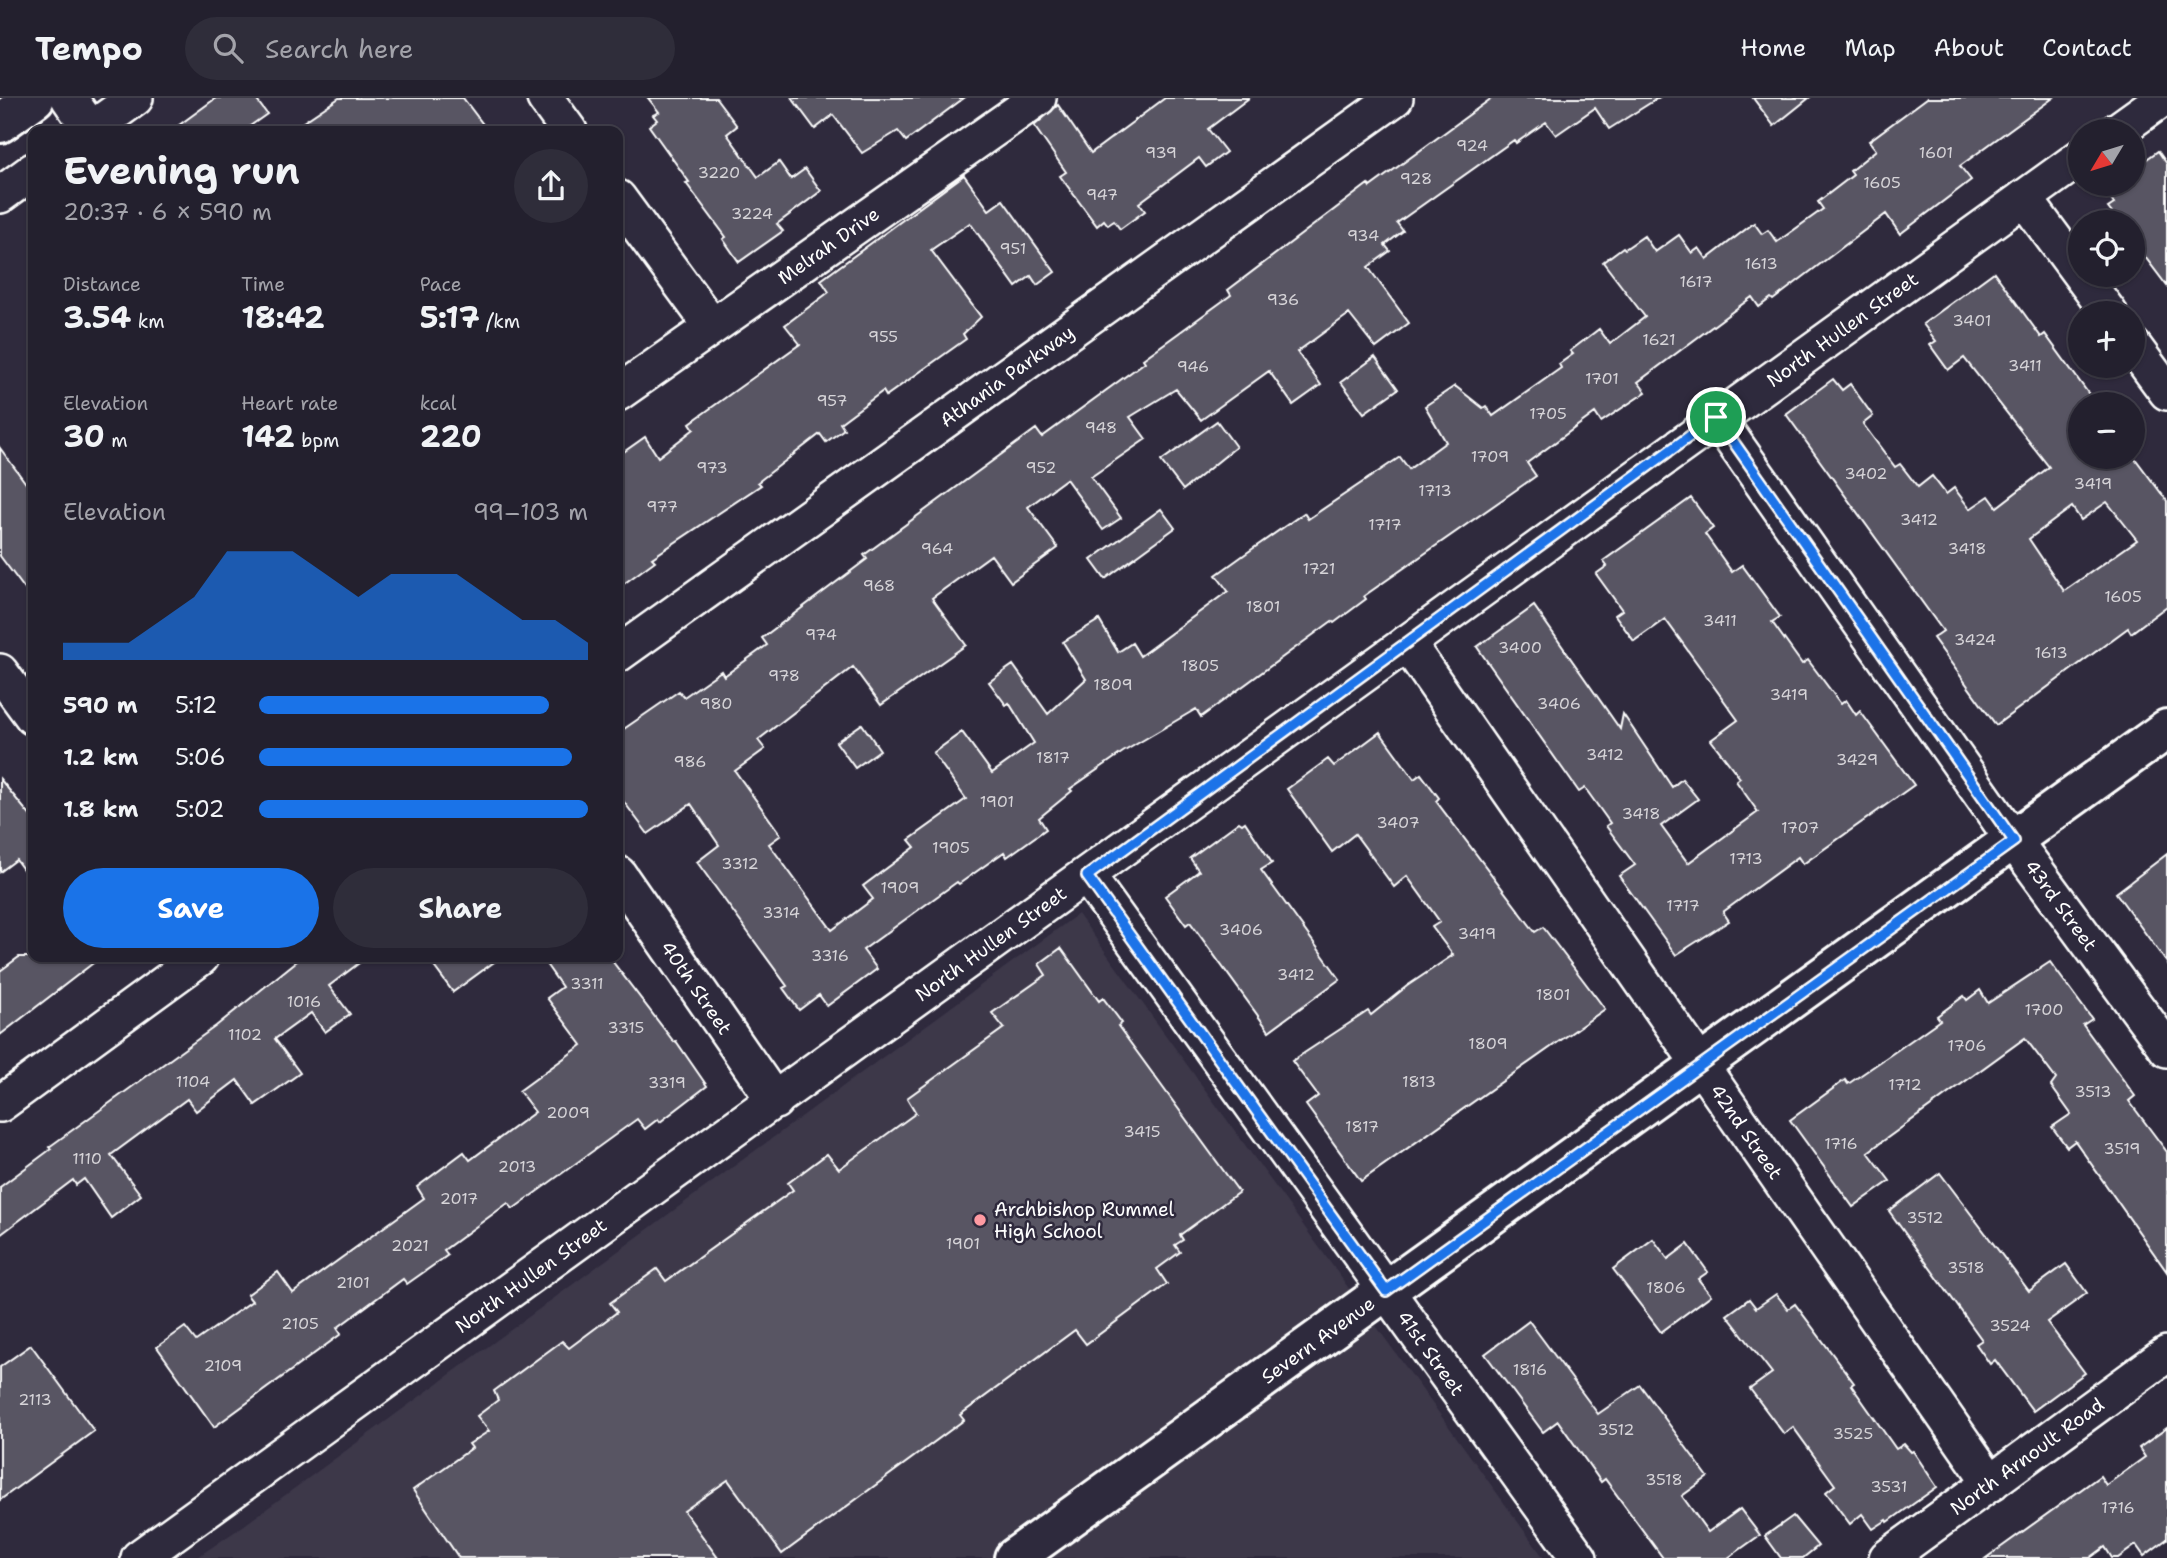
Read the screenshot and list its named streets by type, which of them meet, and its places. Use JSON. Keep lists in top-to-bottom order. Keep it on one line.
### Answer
{"streets":{"main road":["Severn Avenue"],"street":["Melrah Drive","North Hullen Street","Athania Parkway","43rd Street","40th Street","42nd Street","41st Street","North Arnoult Road"]},"crossings":[["North Hullen Street","43rd Street"],["North Hullen Street","40th Street"],["North Hullen Street","42nd Street"],["North Hullen Street","41st Street"],["43rd Street","Severn Avenue"],["42nd Street","Severn Avenue"],["42nd Street","North Arnoult Road"],["Severn Avenue","41st Street"]],"places":["Archbishop Rummel High School"],"house_numbers":["924","939","1601","3220","928","1605","947","3224","934","951","1613","1617","936","3401","955","1621","3411","946","1701","957","1705","948","1709","973","952","3402","3419","1713","977","3412","1717","964","3418","1721","968","1605","1801","3411","974","3424","3400","1613","1805","978","1809","3419","980","3406","3412","1817","3429","986","1901","3418","3407","1707","1905","1713","3312","1909","1717","3314","3406","3419","3316","3412","3311","1801","1016","1700","3315","1102","1809","1706","1104","1813","3319","1712","3513","2009","1817","3415","1716","3519","1110","2013","2017","3512","1901","2021","3518","2101","1806","2105","3524","2109","1816","2113","3512","3525","3518","3531","1716"],"north":"bottom left","page":{"header":"Tempo","search":"Search here","nav":["Home","Map","About","Contact"],"map_buttons":["+","−"],"heading":["Evening run","20:37 · 6 × 590 m"],"stats":[["Distance","3.54 km"],["Time","18:42"],["Pace","5:17 /km"],["Elevation","30 m"],["Heart rate","142 bpm"],["kcal","220"]],"chart":["Elevation","99–103 m"],"list":[{"name":"590 m","note":"5:12"},{"name":"1.2 km","note":"5:06"},{"name":"1.8 km","note":"5:02"}],"buttons":["Save","Share"]}}
